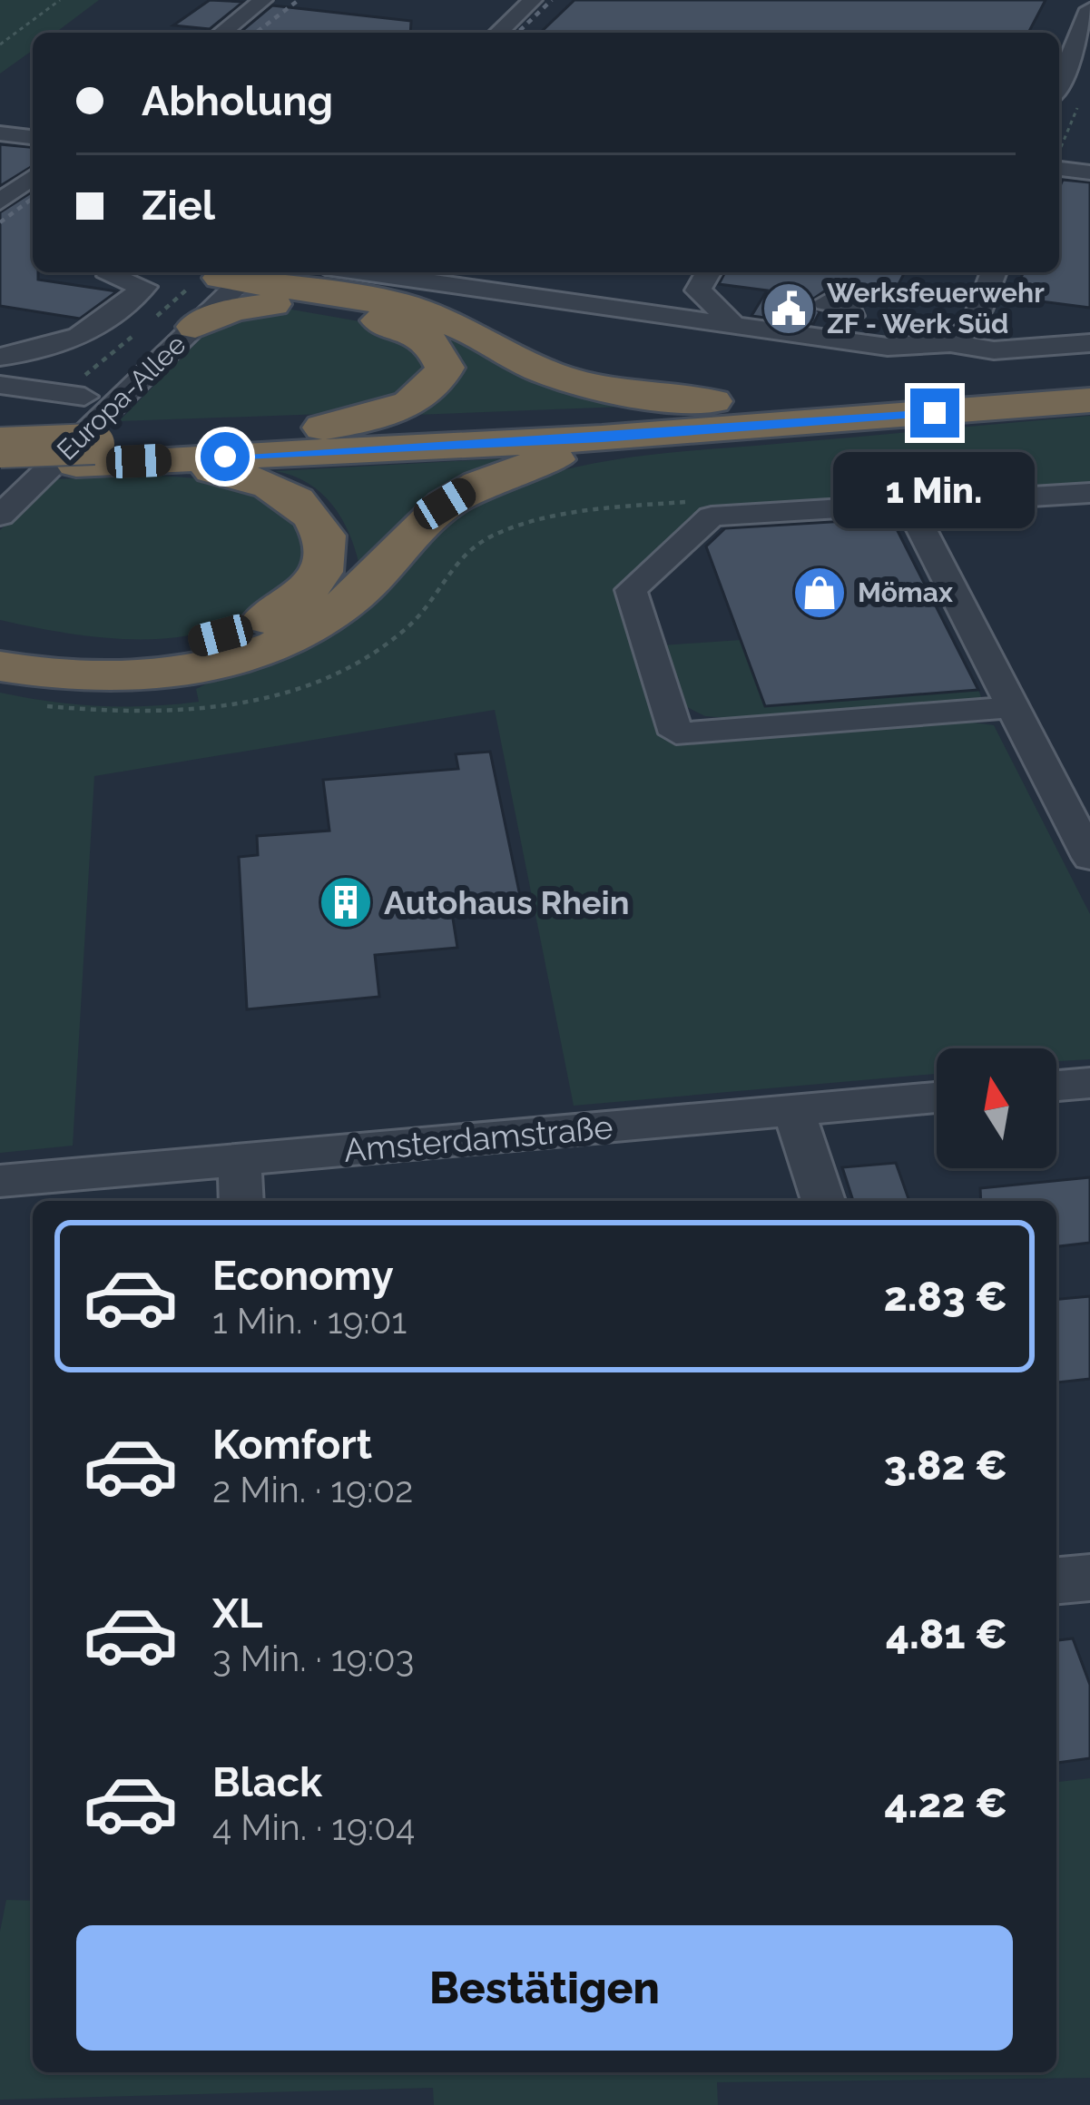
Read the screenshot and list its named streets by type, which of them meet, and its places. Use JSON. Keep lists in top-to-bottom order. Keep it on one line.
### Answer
{"streets":{"street":["Europa-Allee","Amsterdamstraße"]},"places":{"public building":["Werksfeuerwehr ZF - Werk Süd"],"shop":["Mömax"],"building":["Autohaus Rhein"]},"north":"top","page":{"banner":["Abholung","Ziel"],"bubble":"1 Min.","list":[{"name":"Economy","note":"1 Min. · 19:01","value":"2.83 €"},{"name":"Komfort","note":"2 Min. · 19:02","value":"3.82 €"},{"name":"XL","note":"3 Min. · 19:03","value":"4.81 €"},{"name":"Black","note":"4 Min. · 19:04","value":"4.22 €"}],"buttons":"Bestätigen"}}
